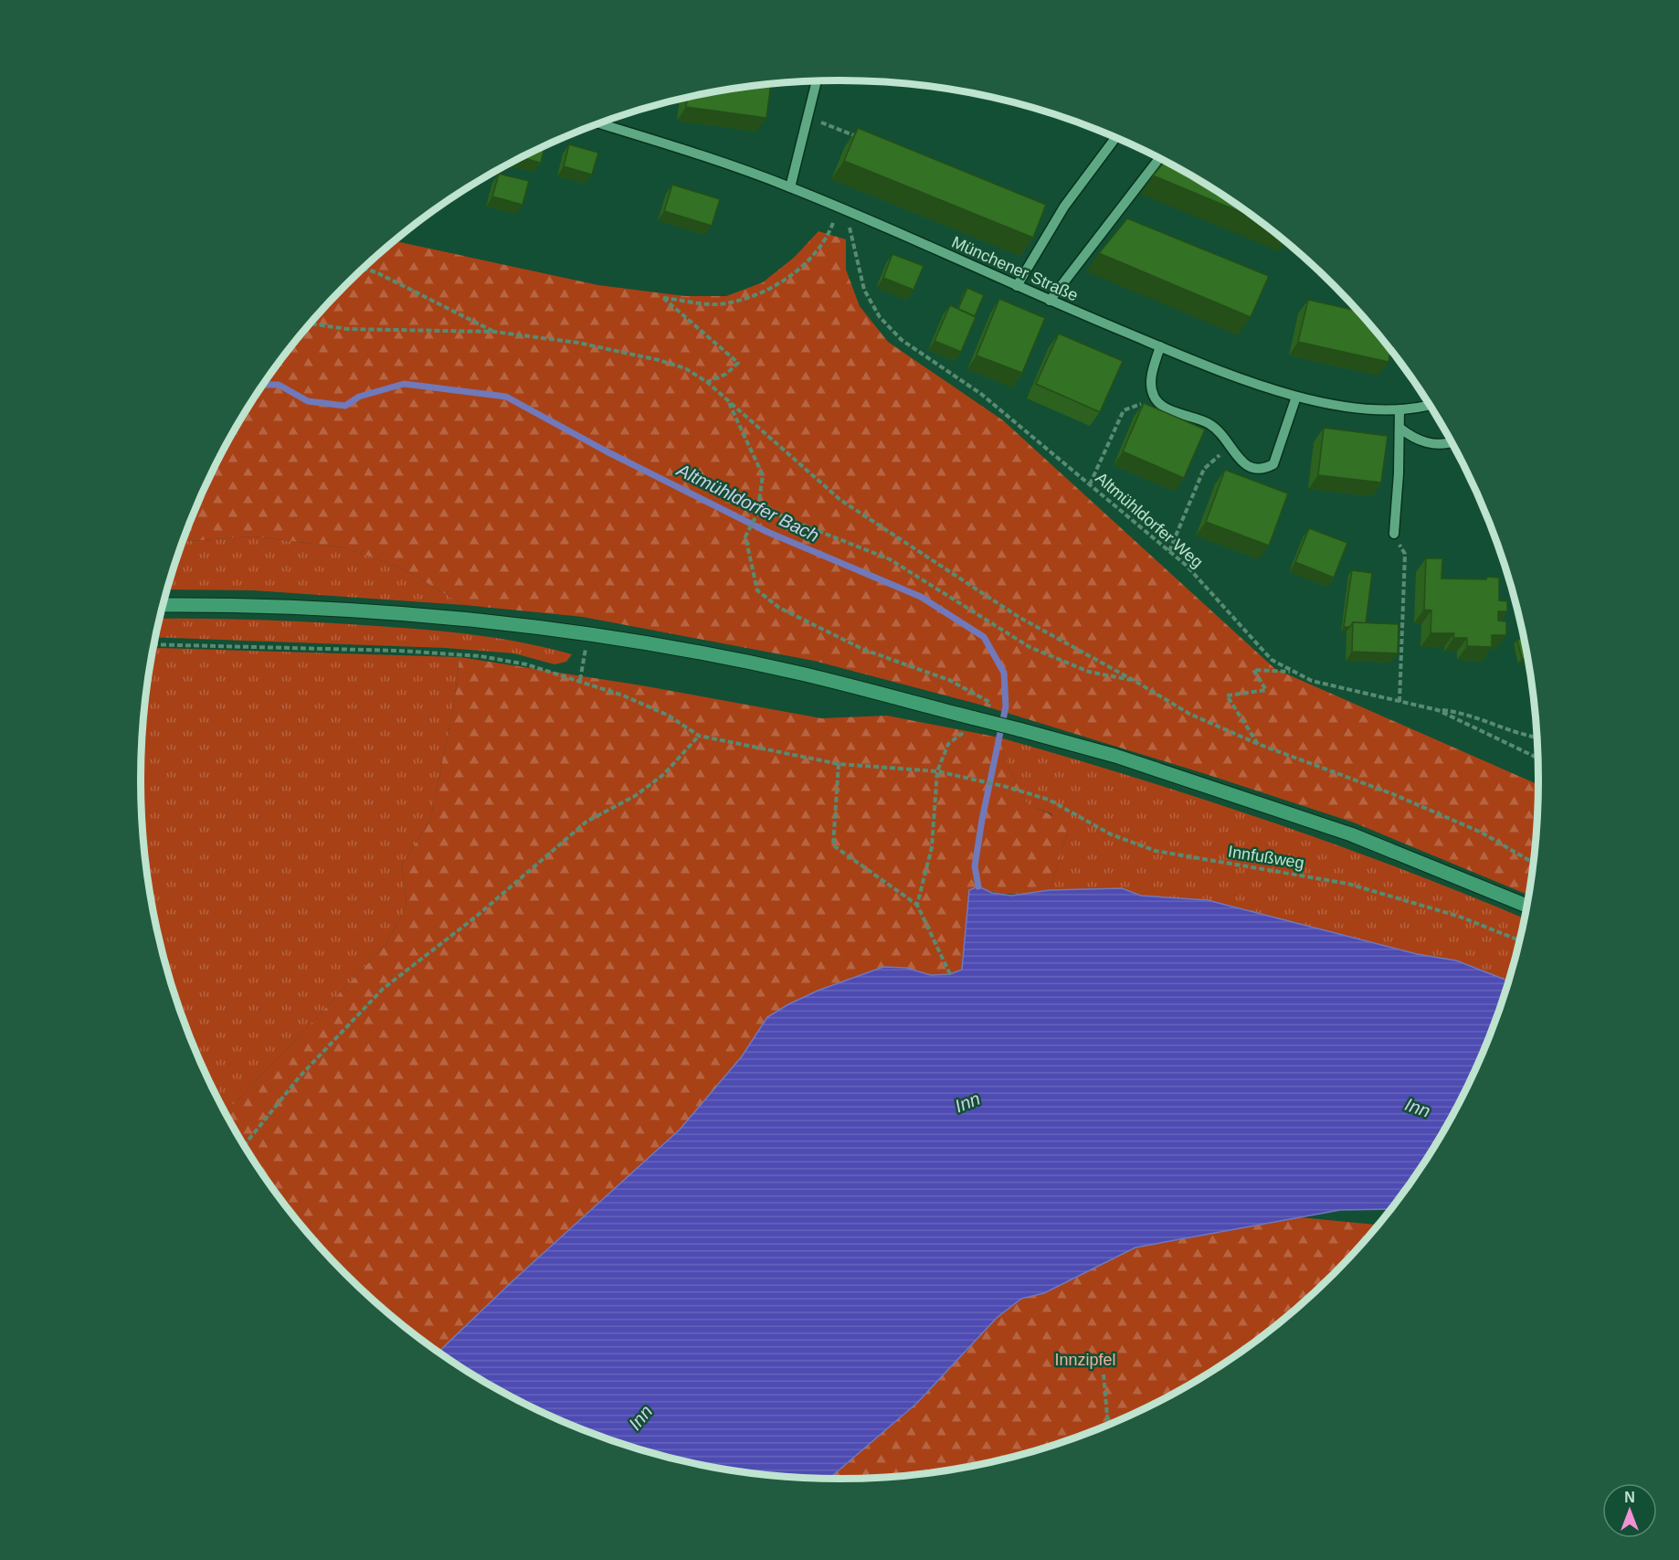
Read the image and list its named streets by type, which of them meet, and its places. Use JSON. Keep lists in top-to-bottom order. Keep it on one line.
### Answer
{"streets":{"street":["Münchener Straße"],"path":["Altmühldorfer Weg","Innfußweg"]},"crossings":[["Münchener Straße","Altmühldorfer Weg"]],"water":["Altmühldorfer Bach","Inn"],"parks":["Innzipfel"],"north":"top"}
